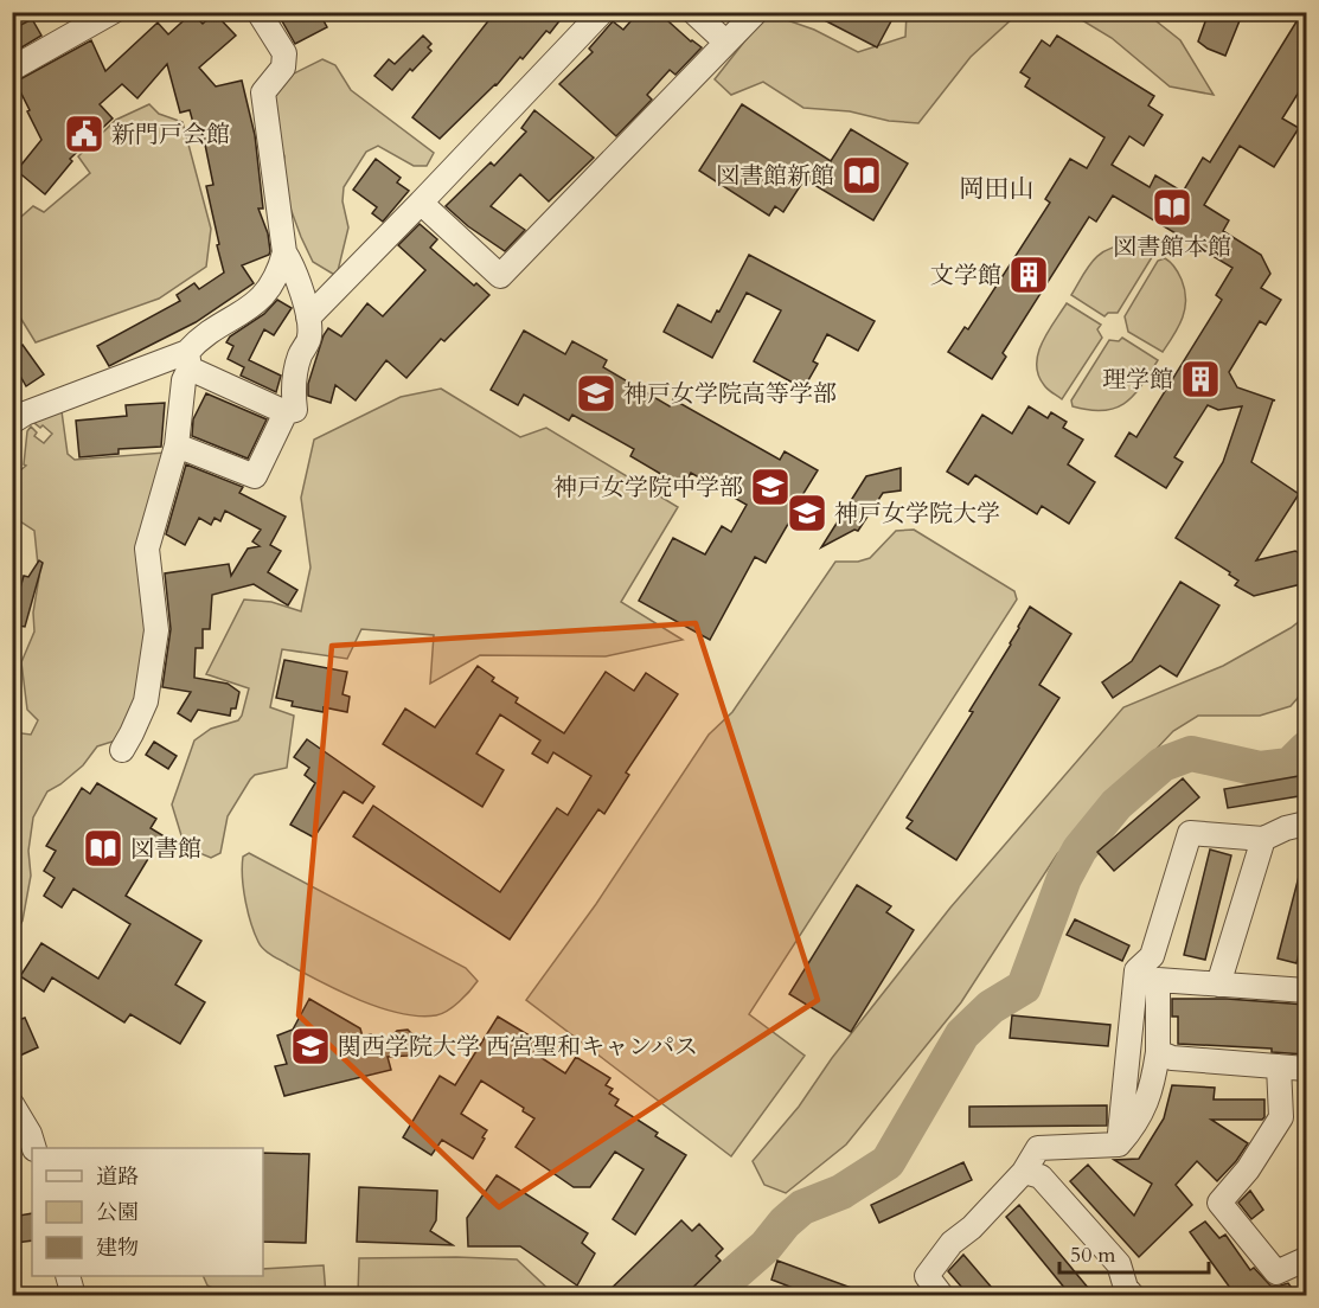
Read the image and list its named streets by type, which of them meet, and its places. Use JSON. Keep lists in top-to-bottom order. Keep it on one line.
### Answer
{"districts":["岡田山"],"places":{"public building":["新門戸会館"],"library":["図書館新館","図書館本館","図書館"],"building":["文学館","理学館"],"school or university":["神戸女学院高等学部","神戸女学院中学部","神戸女学院大学","関西学院大学 西宮聖和キャンパス"]},"legend":["道路","公園","建物"],"scale_bar":"50 m"}
